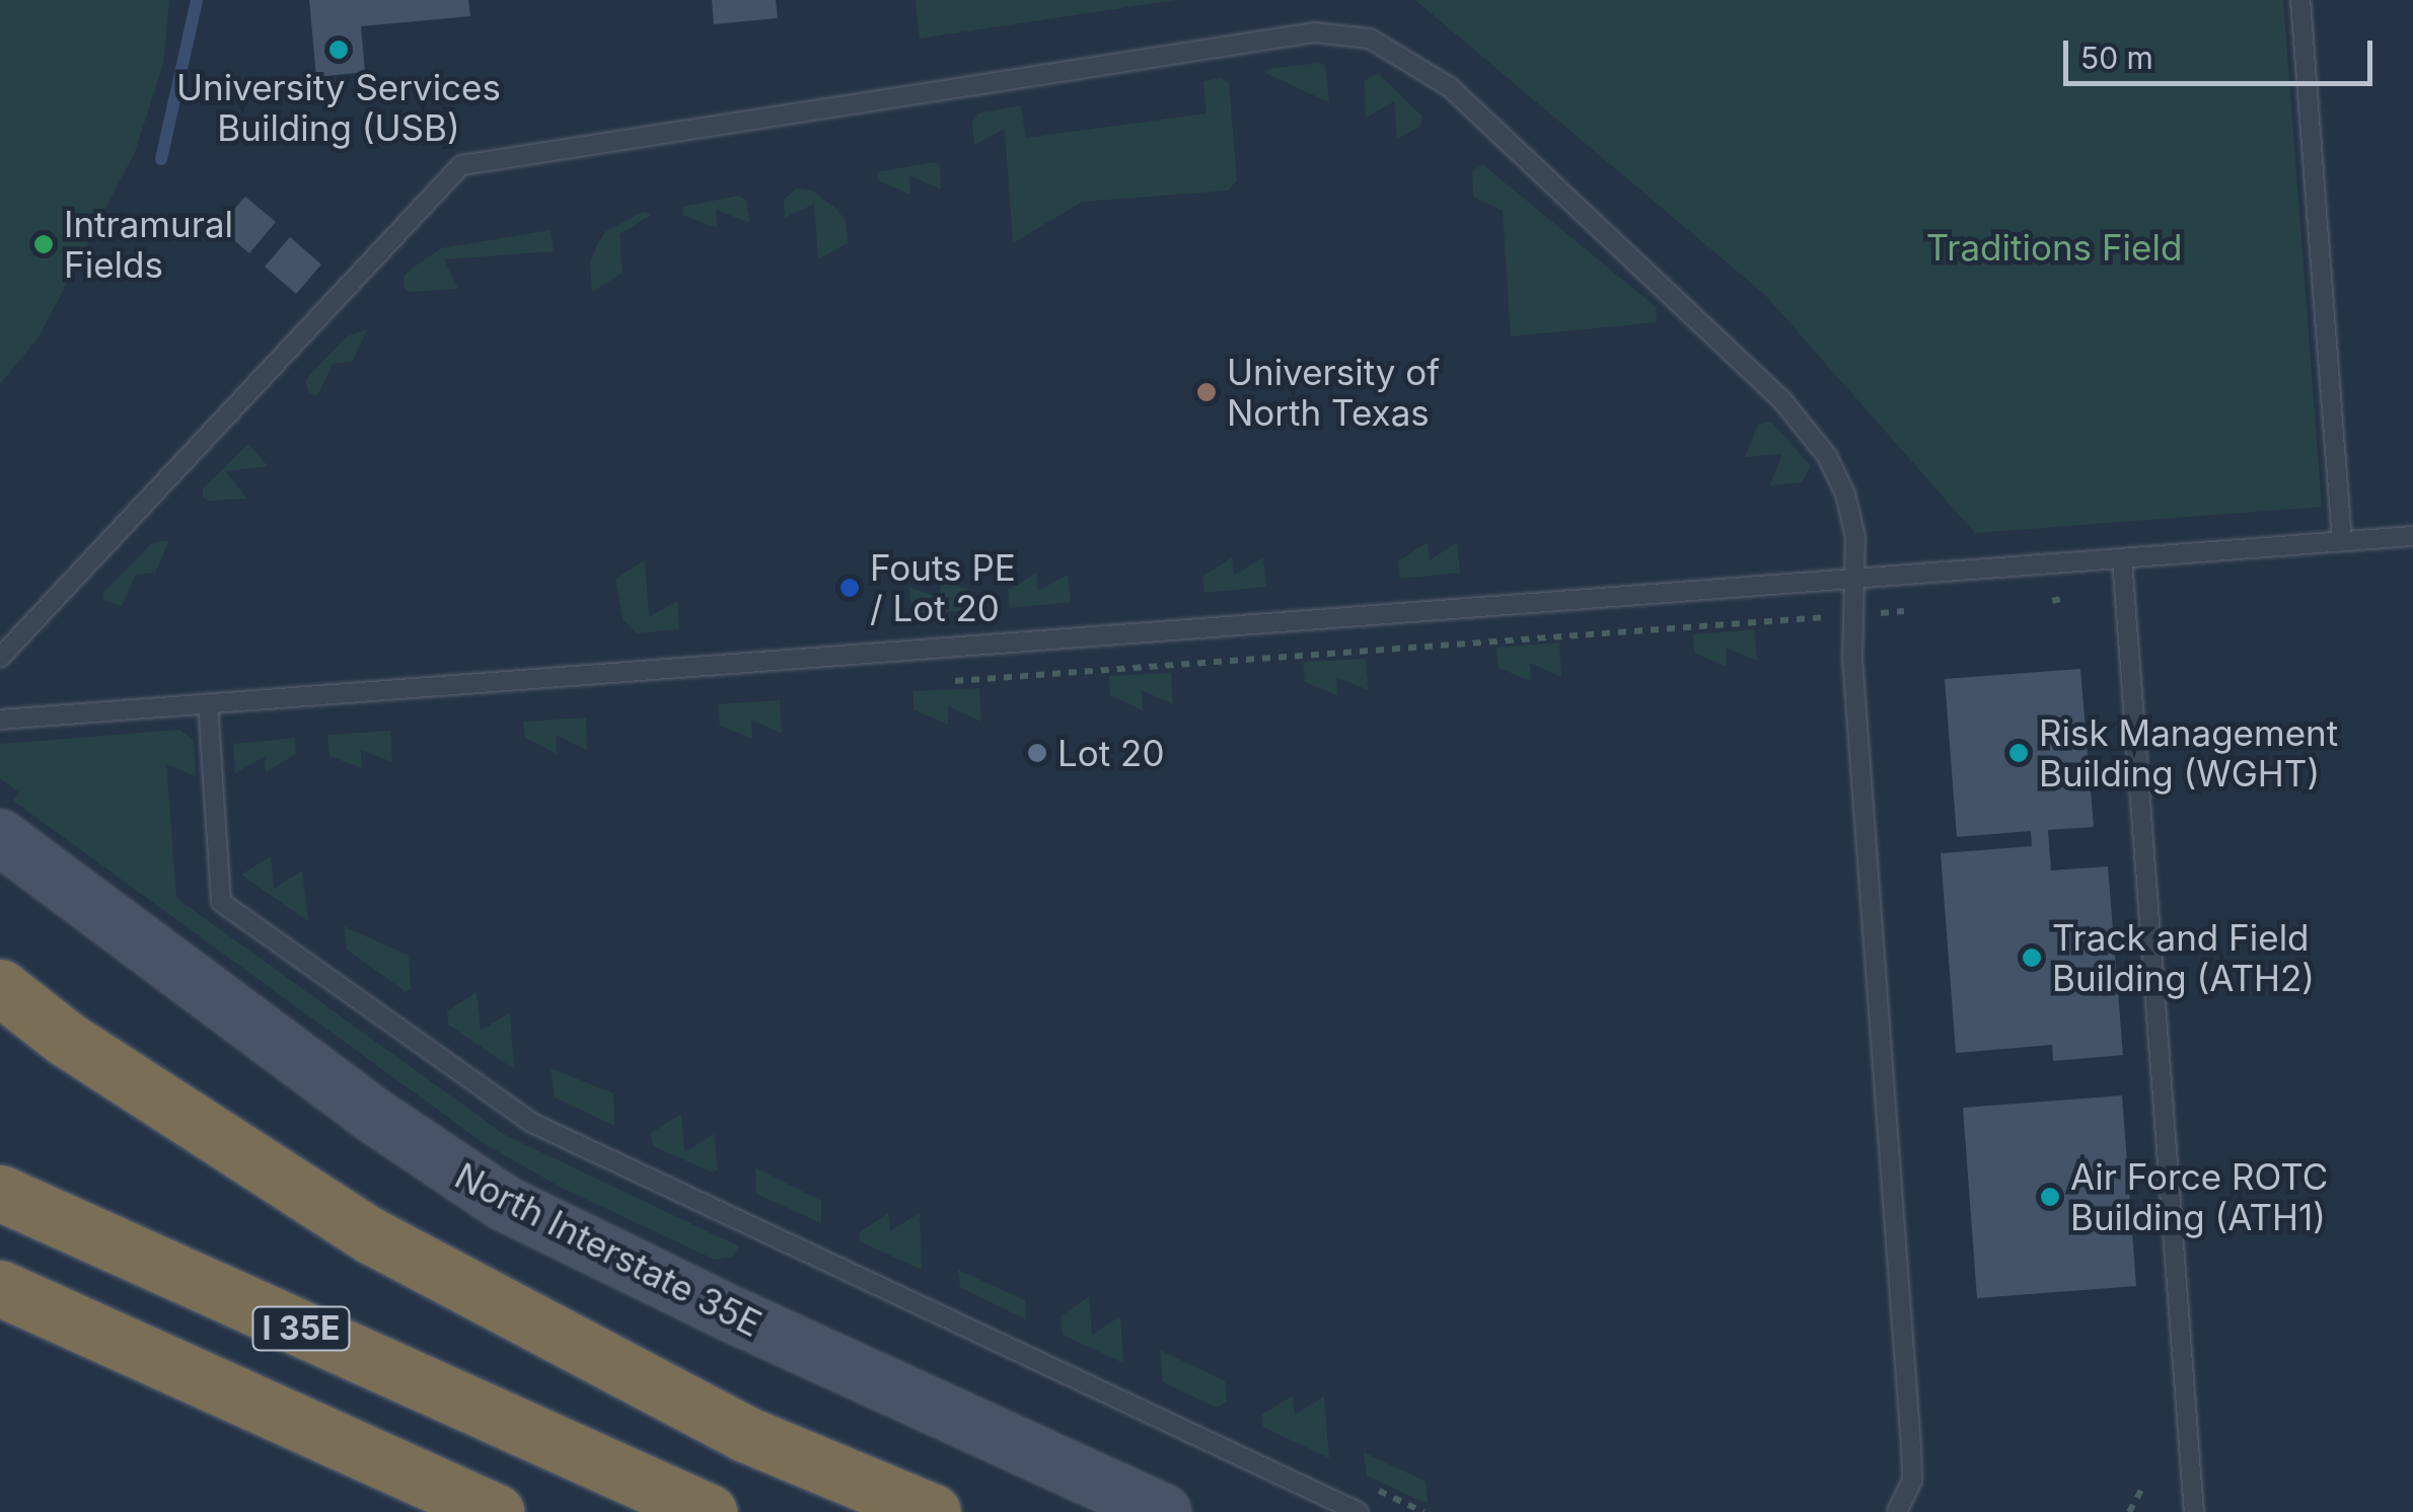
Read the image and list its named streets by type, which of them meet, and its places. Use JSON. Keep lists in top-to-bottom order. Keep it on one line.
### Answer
{"streets":{"highway":["I 35E"],"main road":["North Interstate 35E"]},"parks":["Traditions Field"],"places":["University Services Building (USB)","Intramural Fields","University of North Texas","Fouts PE / Lot 20","Lot 20","Risk Management Building (WGHT)","Track and Field Building (ATH2)","Air Force ROTC Building (ATH1)"],"scale_bar":"50 m"}
